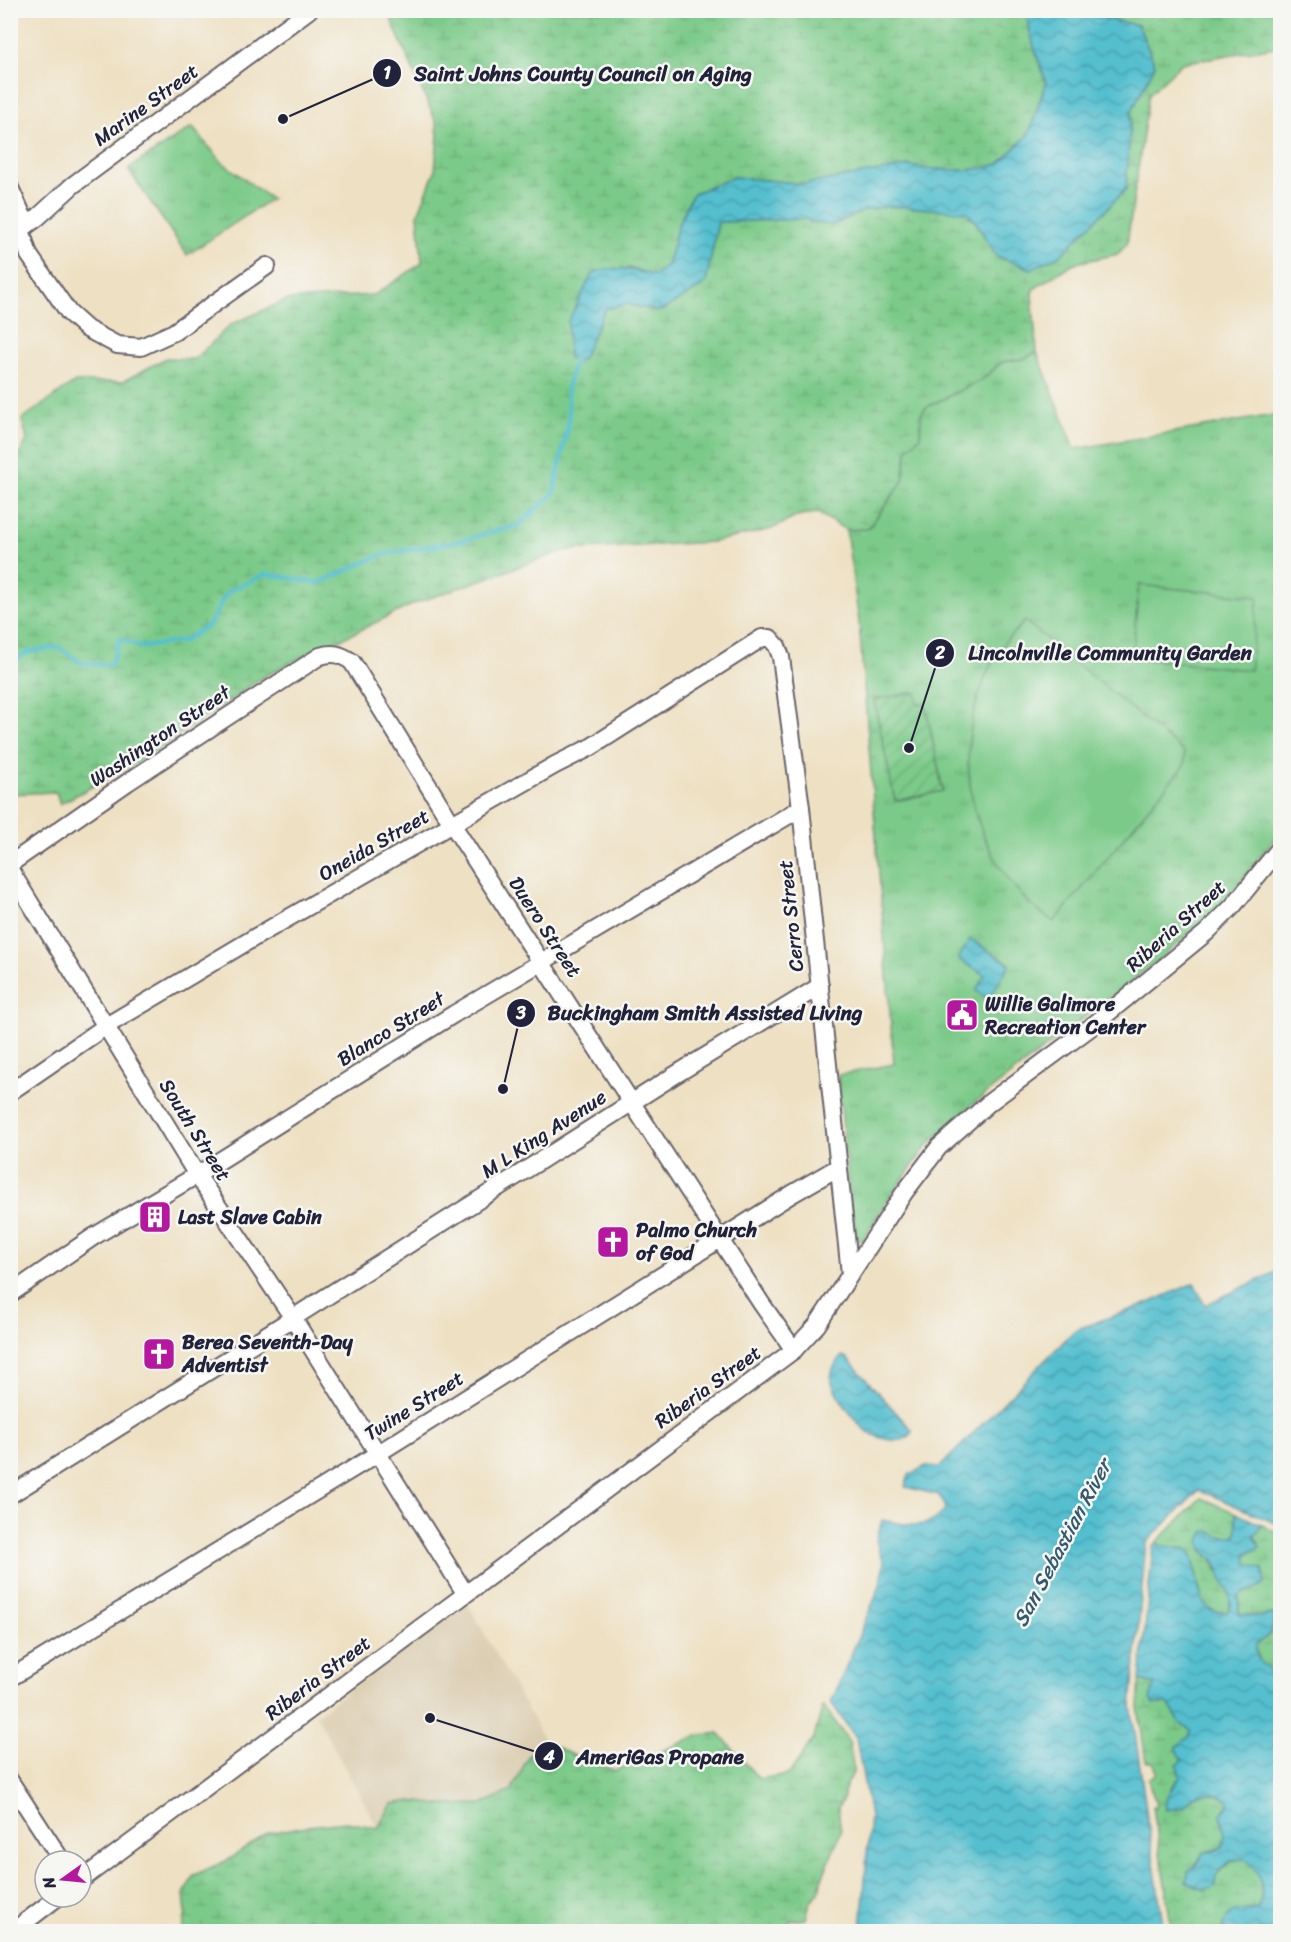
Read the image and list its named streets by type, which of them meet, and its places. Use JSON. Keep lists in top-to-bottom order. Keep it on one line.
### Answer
{"streets":{"street":["Marine Street","Washington Street","Oneida Street","Cerro Street","Riberia Street","Duero Street","Blanco Street","South Street","M L King Avenue","Twine Street"]},"crossings":[["Washington Street","Duero Street"],["Oneida Street","Cerro Street"],["Oneida Street","Duero Street"],["Oneida Street","South Street"],["Cerro Street","Riberia Street"],["Cerro Street","Blanco Street"],["Cerro Street","M L King Avenue"],["Cerro Street","Twine Street"],["Riberia Street","Duero Street"],["Riberia Street","South Street"],["Duero Street","Blanco Street"],["Duero Street","M L King Avenue"],["Duero Street","Twine Street"],["Blanco Street","South Street"],["South Street","M L King Avenue"],["South Street","Twine Street"]],"water":["San Sebastian River"],"places":{"other":["Saint Johns County Council on Aging","Lincolnville Community Garden","Buckingham Smith Assisted Living","AmeriGas Propane"],"public building":["Willie Galimore Recreation Center"],"building":["Last Slave Cabin"],"church":["Palmo Church of God","Berea Seventh-Day Adventist"]},"north":"left"}
